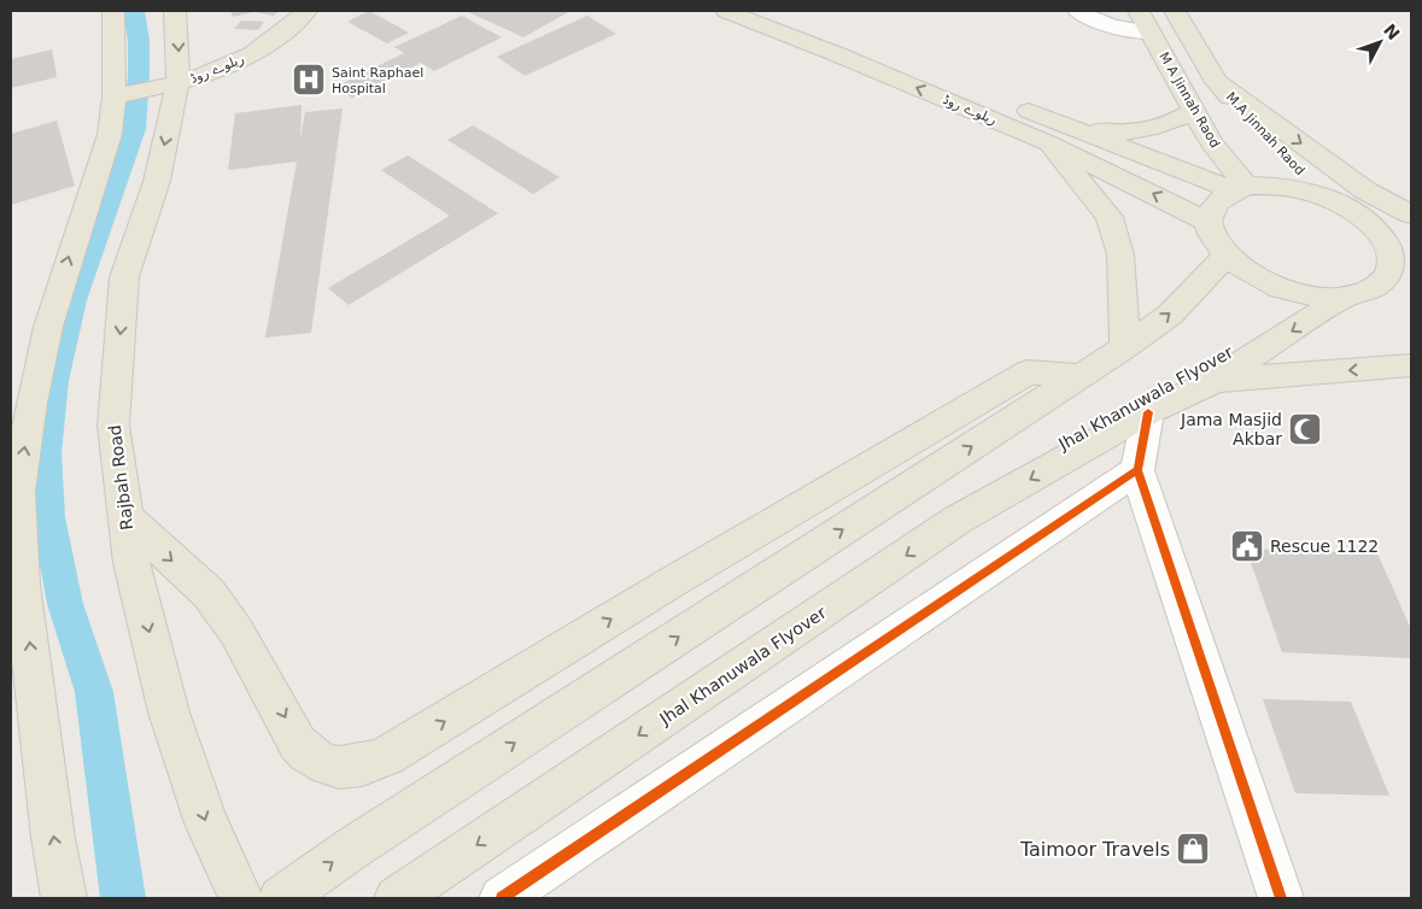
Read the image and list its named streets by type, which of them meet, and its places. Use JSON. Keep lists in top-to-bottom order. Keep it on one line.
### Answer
{"streets":{"main road":["ریلوے روڈ","M A Jinnah Raod","M.A Jinnah Raod","Jhal Khanuwala Flyover","Rajbah Road"]},"crossings":[["ریلوے روڈ","Rajbah Road"]],"places":{"hospital":["Saint Raphael Hospital"],"mosque":["Jama Masjid Akbar"],"public building":["Rescue 1122"],"shop":["Taimoor Travels"]},"north":"top right"}
